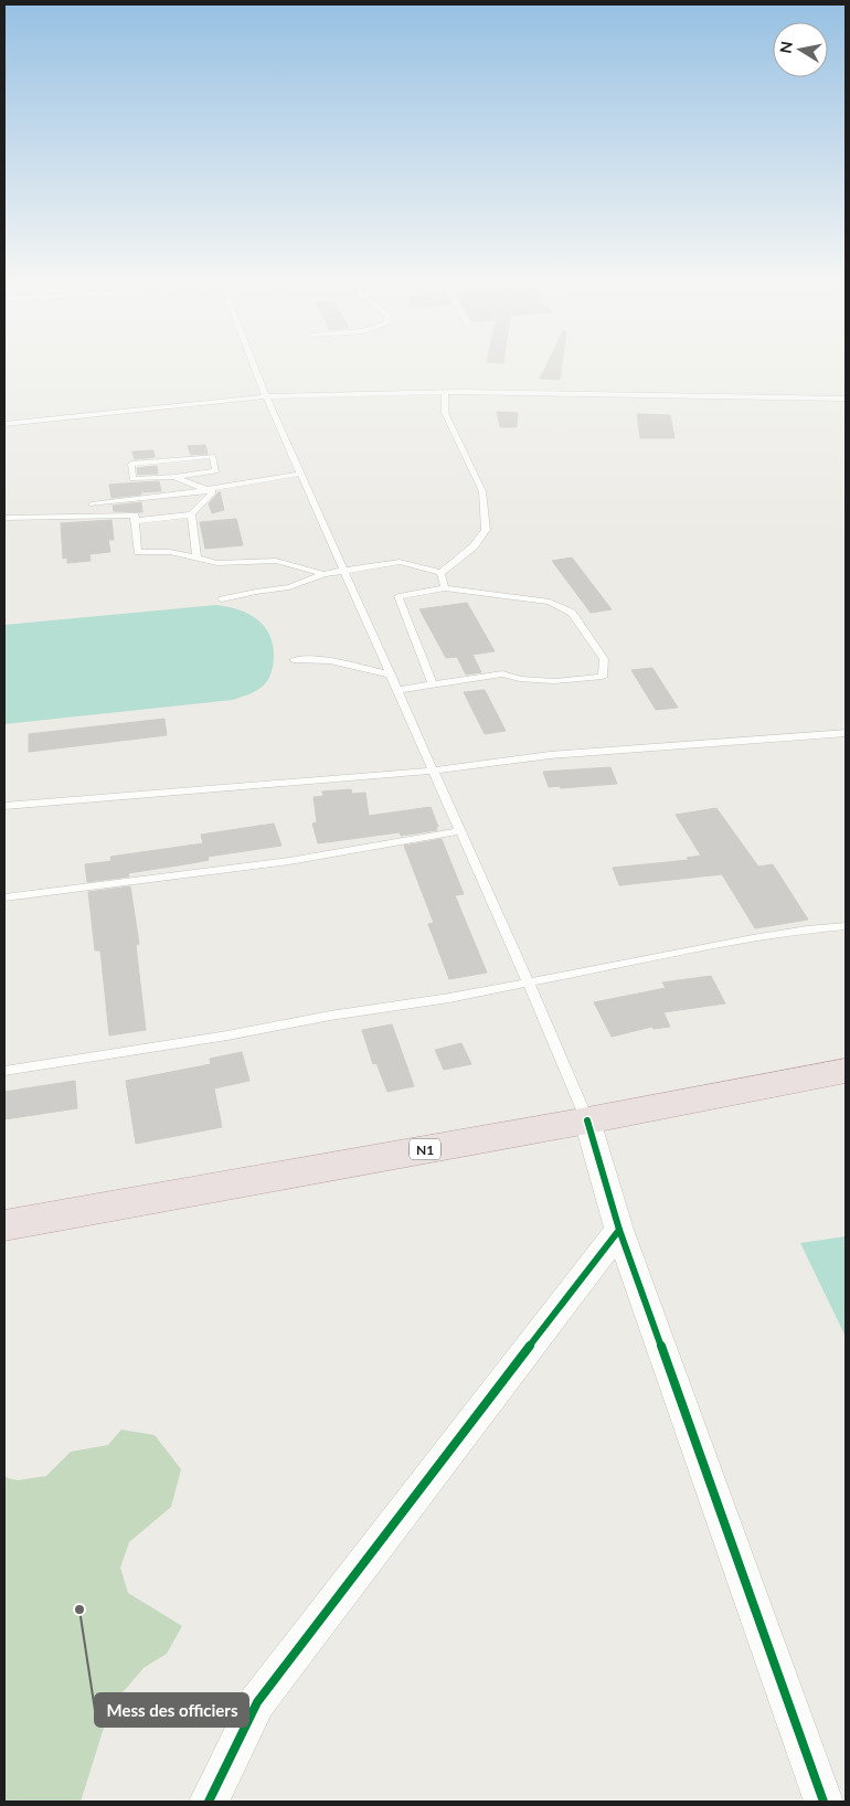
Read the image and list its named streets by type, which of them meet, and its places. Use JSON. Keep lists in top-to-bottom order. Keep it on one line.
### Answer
{"streets":{"highway":["N1"]},"places":["Mess des officiers"],"north":"left"}
